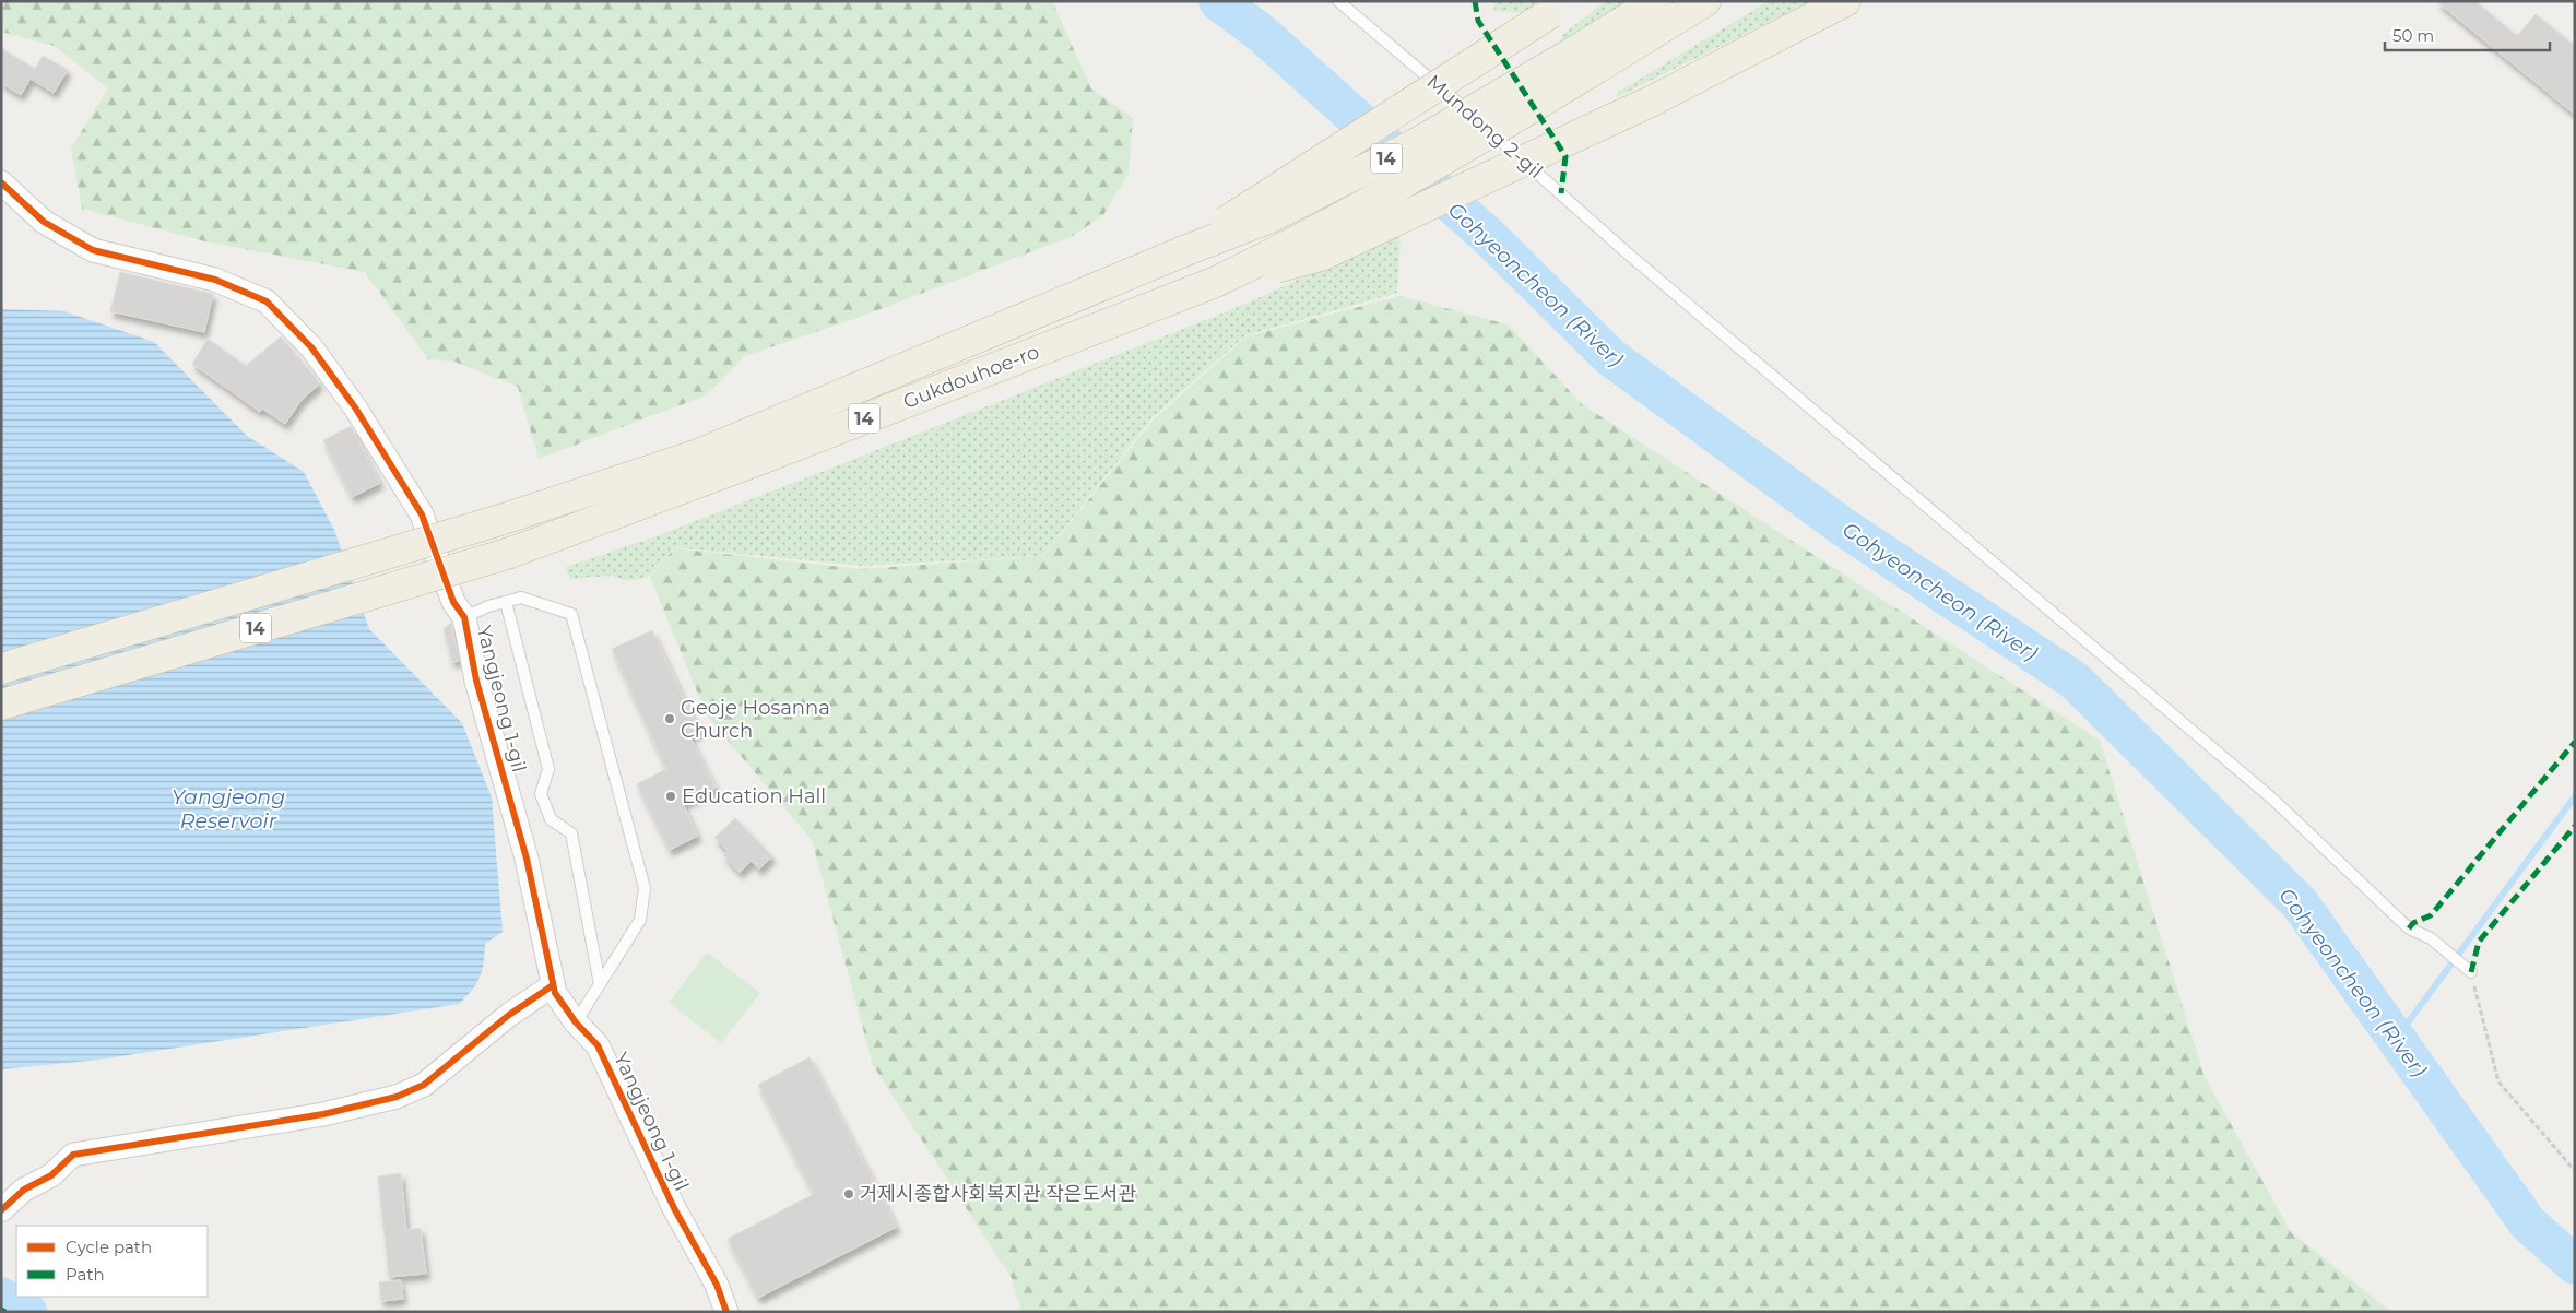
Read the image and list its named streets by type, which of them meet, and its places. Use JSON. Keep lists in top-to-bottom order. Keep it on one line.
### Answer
{"streets":{"highway":["14","Gukdouhoe-ro"],"street":["Yangjeong 1-gil"],"lane":["Mundong 2-gil"]},"crossings":[["14","Gukdouhoe-ro"]],"water":["Gohyeoncheon (River)","Yangjeong Reservoir"],"places":["Geoje Hosanna Church","Education Hall","거제시종합사회복지관 작은도서관"],"legend":["Cycle path","Path"],"scale_bar":"50 m"}
